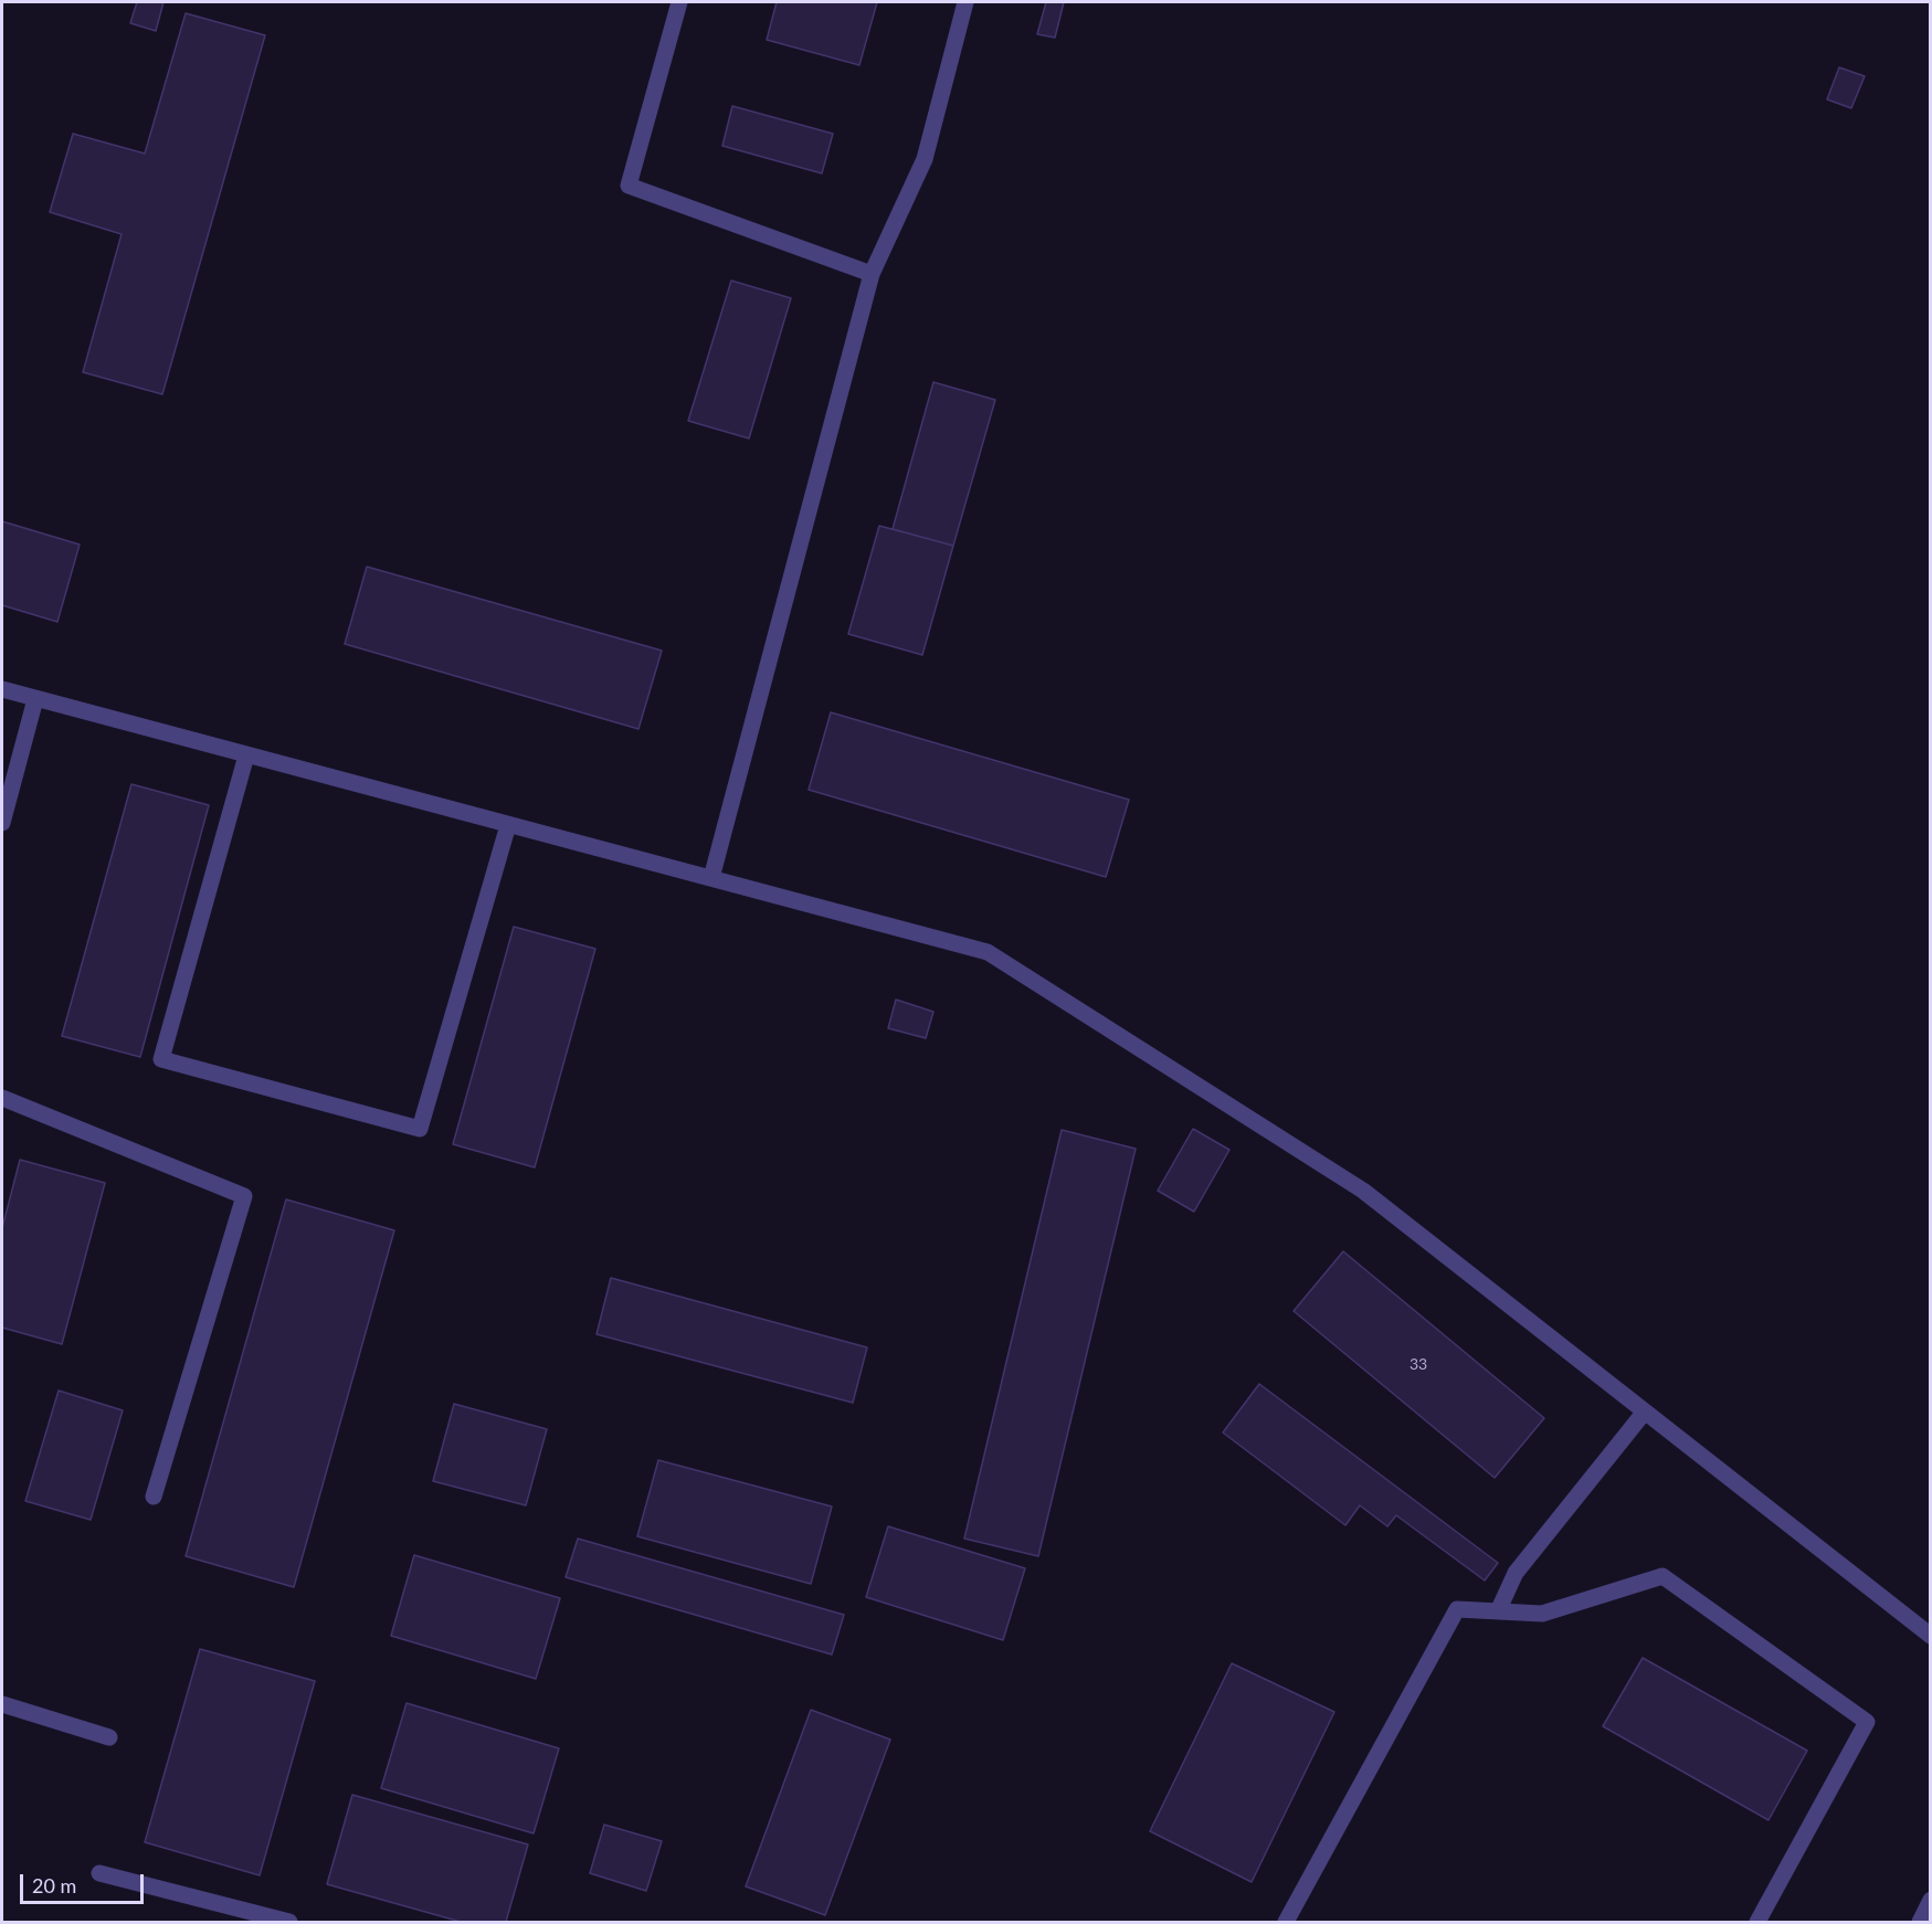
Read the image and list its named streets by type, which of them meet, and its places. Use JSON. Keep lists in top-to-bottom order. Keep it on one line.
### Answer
{"house_numbers":["33"],"scale_bar":"20 m"}
